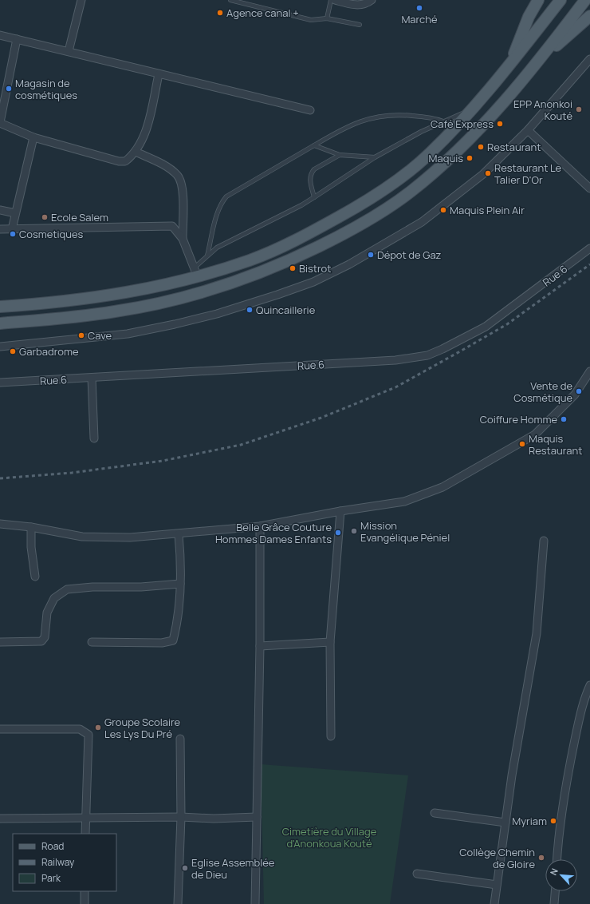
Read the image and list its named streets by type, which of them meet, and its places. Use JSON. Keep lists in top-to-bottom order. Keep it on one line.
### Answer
{"streets":{"street":["Rue 6"]},"parks":["Cimetière du Village d'Anonkoua Kouté"],"places":["Marché","Agence canal +","Magasin de cosmétiques","EPP Anonkoi Kouté","Café Express","Restaurant","Maquis","Restaurant Le Talier D'Or","Maquis Plein Air","Ecole Salem","Cosmetiques","Dépot de Gaz","Bistrot","Quincaillerie","Cave","Garbadrome","Vente de Cosmétique","Coiffure Homme","Maquis Restaurant","Mission Evangélique Péniel","Belle Grâce Couture Hommes Dames Enfants","Groupe Scolaire Les Lys Du Pré","Myriam","Collège Chemin de Gloire","Eglise Assemblée de Dieu"],"legend":["Road","Railway","Park"],"north":"top left"}
